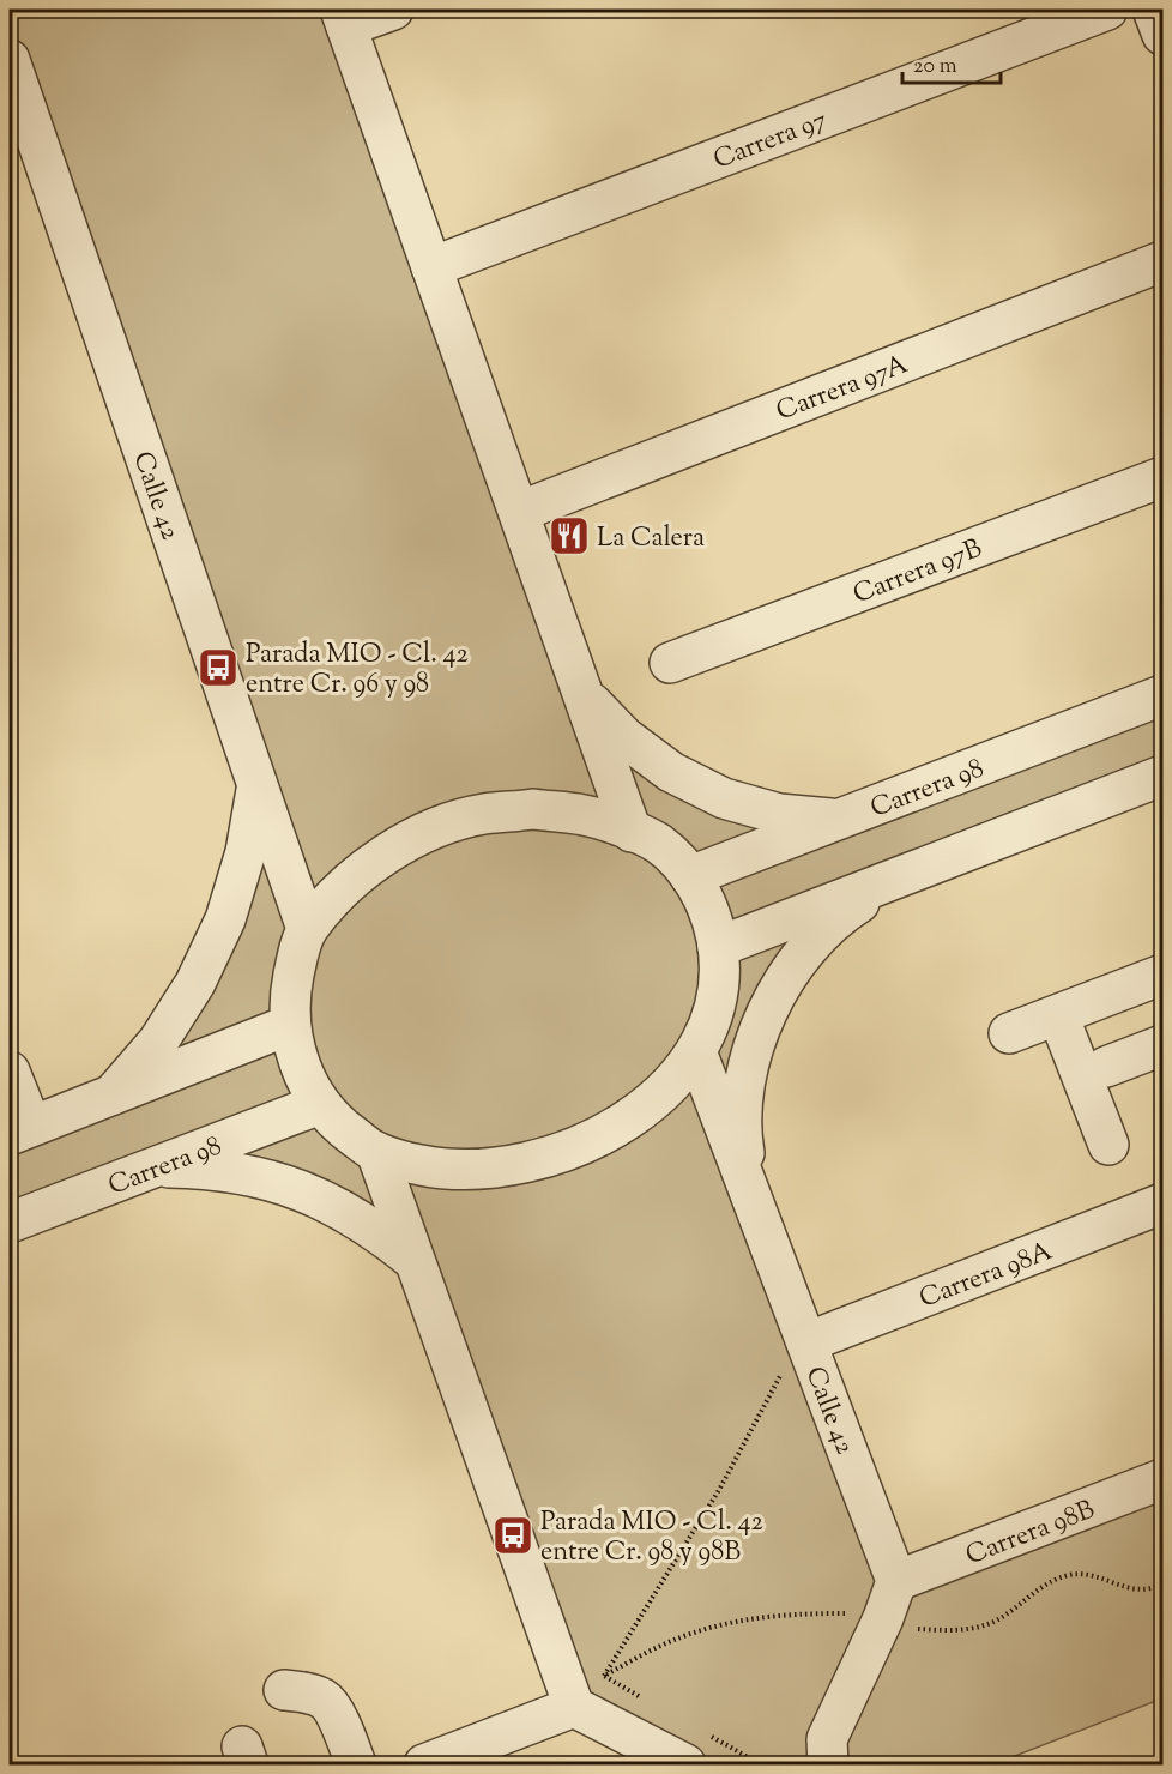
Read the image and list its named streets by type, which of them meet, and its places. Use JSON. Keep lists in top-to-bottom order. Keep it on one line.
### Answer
{"streets":{"street":["Carrera 97","Carrera 97A","Calle 42","Carrera 97B","Carrera 98","Carrera 98A","Carrera 98B"]},"crossings":[["Calle 42","Carrera 98A"],["Calle 42","Carrera 98B"]],"places":{"restaurant":["La Calera"],"bus stop":["Parada MIO - Cl. 42 entre Cr. 96 y 98","Parada MIO - Cl. 42 entre Cr. 98 y 98B"]},"scale_bar":"20 m"}
